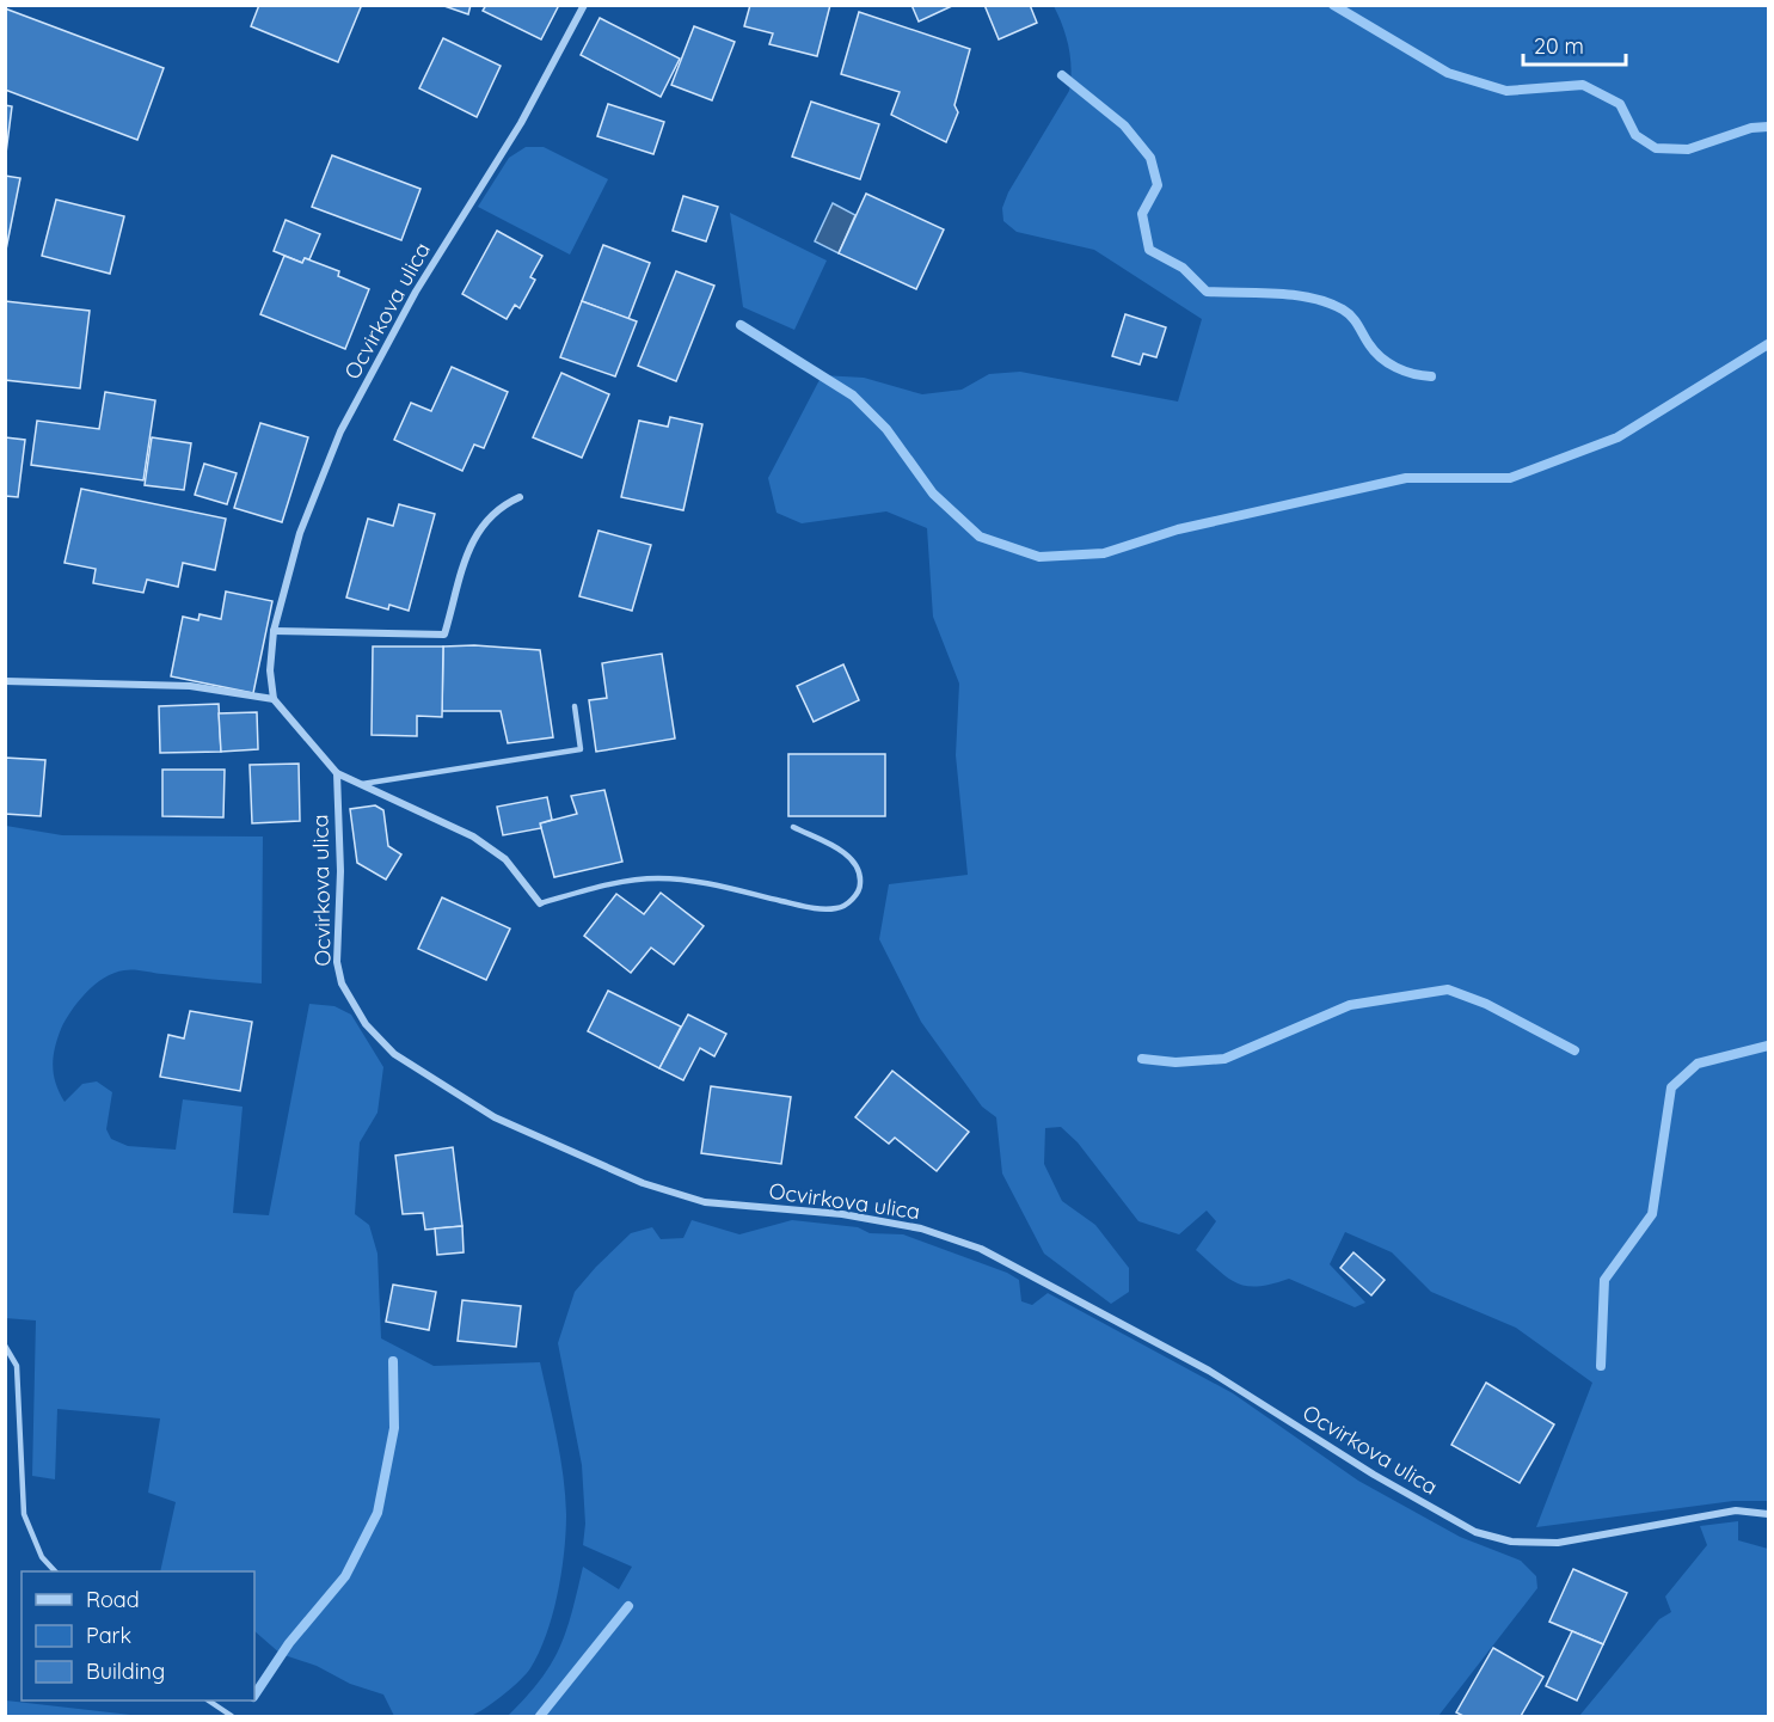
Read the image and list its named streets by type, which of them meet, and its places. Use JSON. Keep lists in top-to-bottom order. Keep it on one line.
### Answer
{"streets":{"street":["Ocvirkova ulica"]},"legend":["Road","Park","Building"],"scale_bar":"20 m"}
